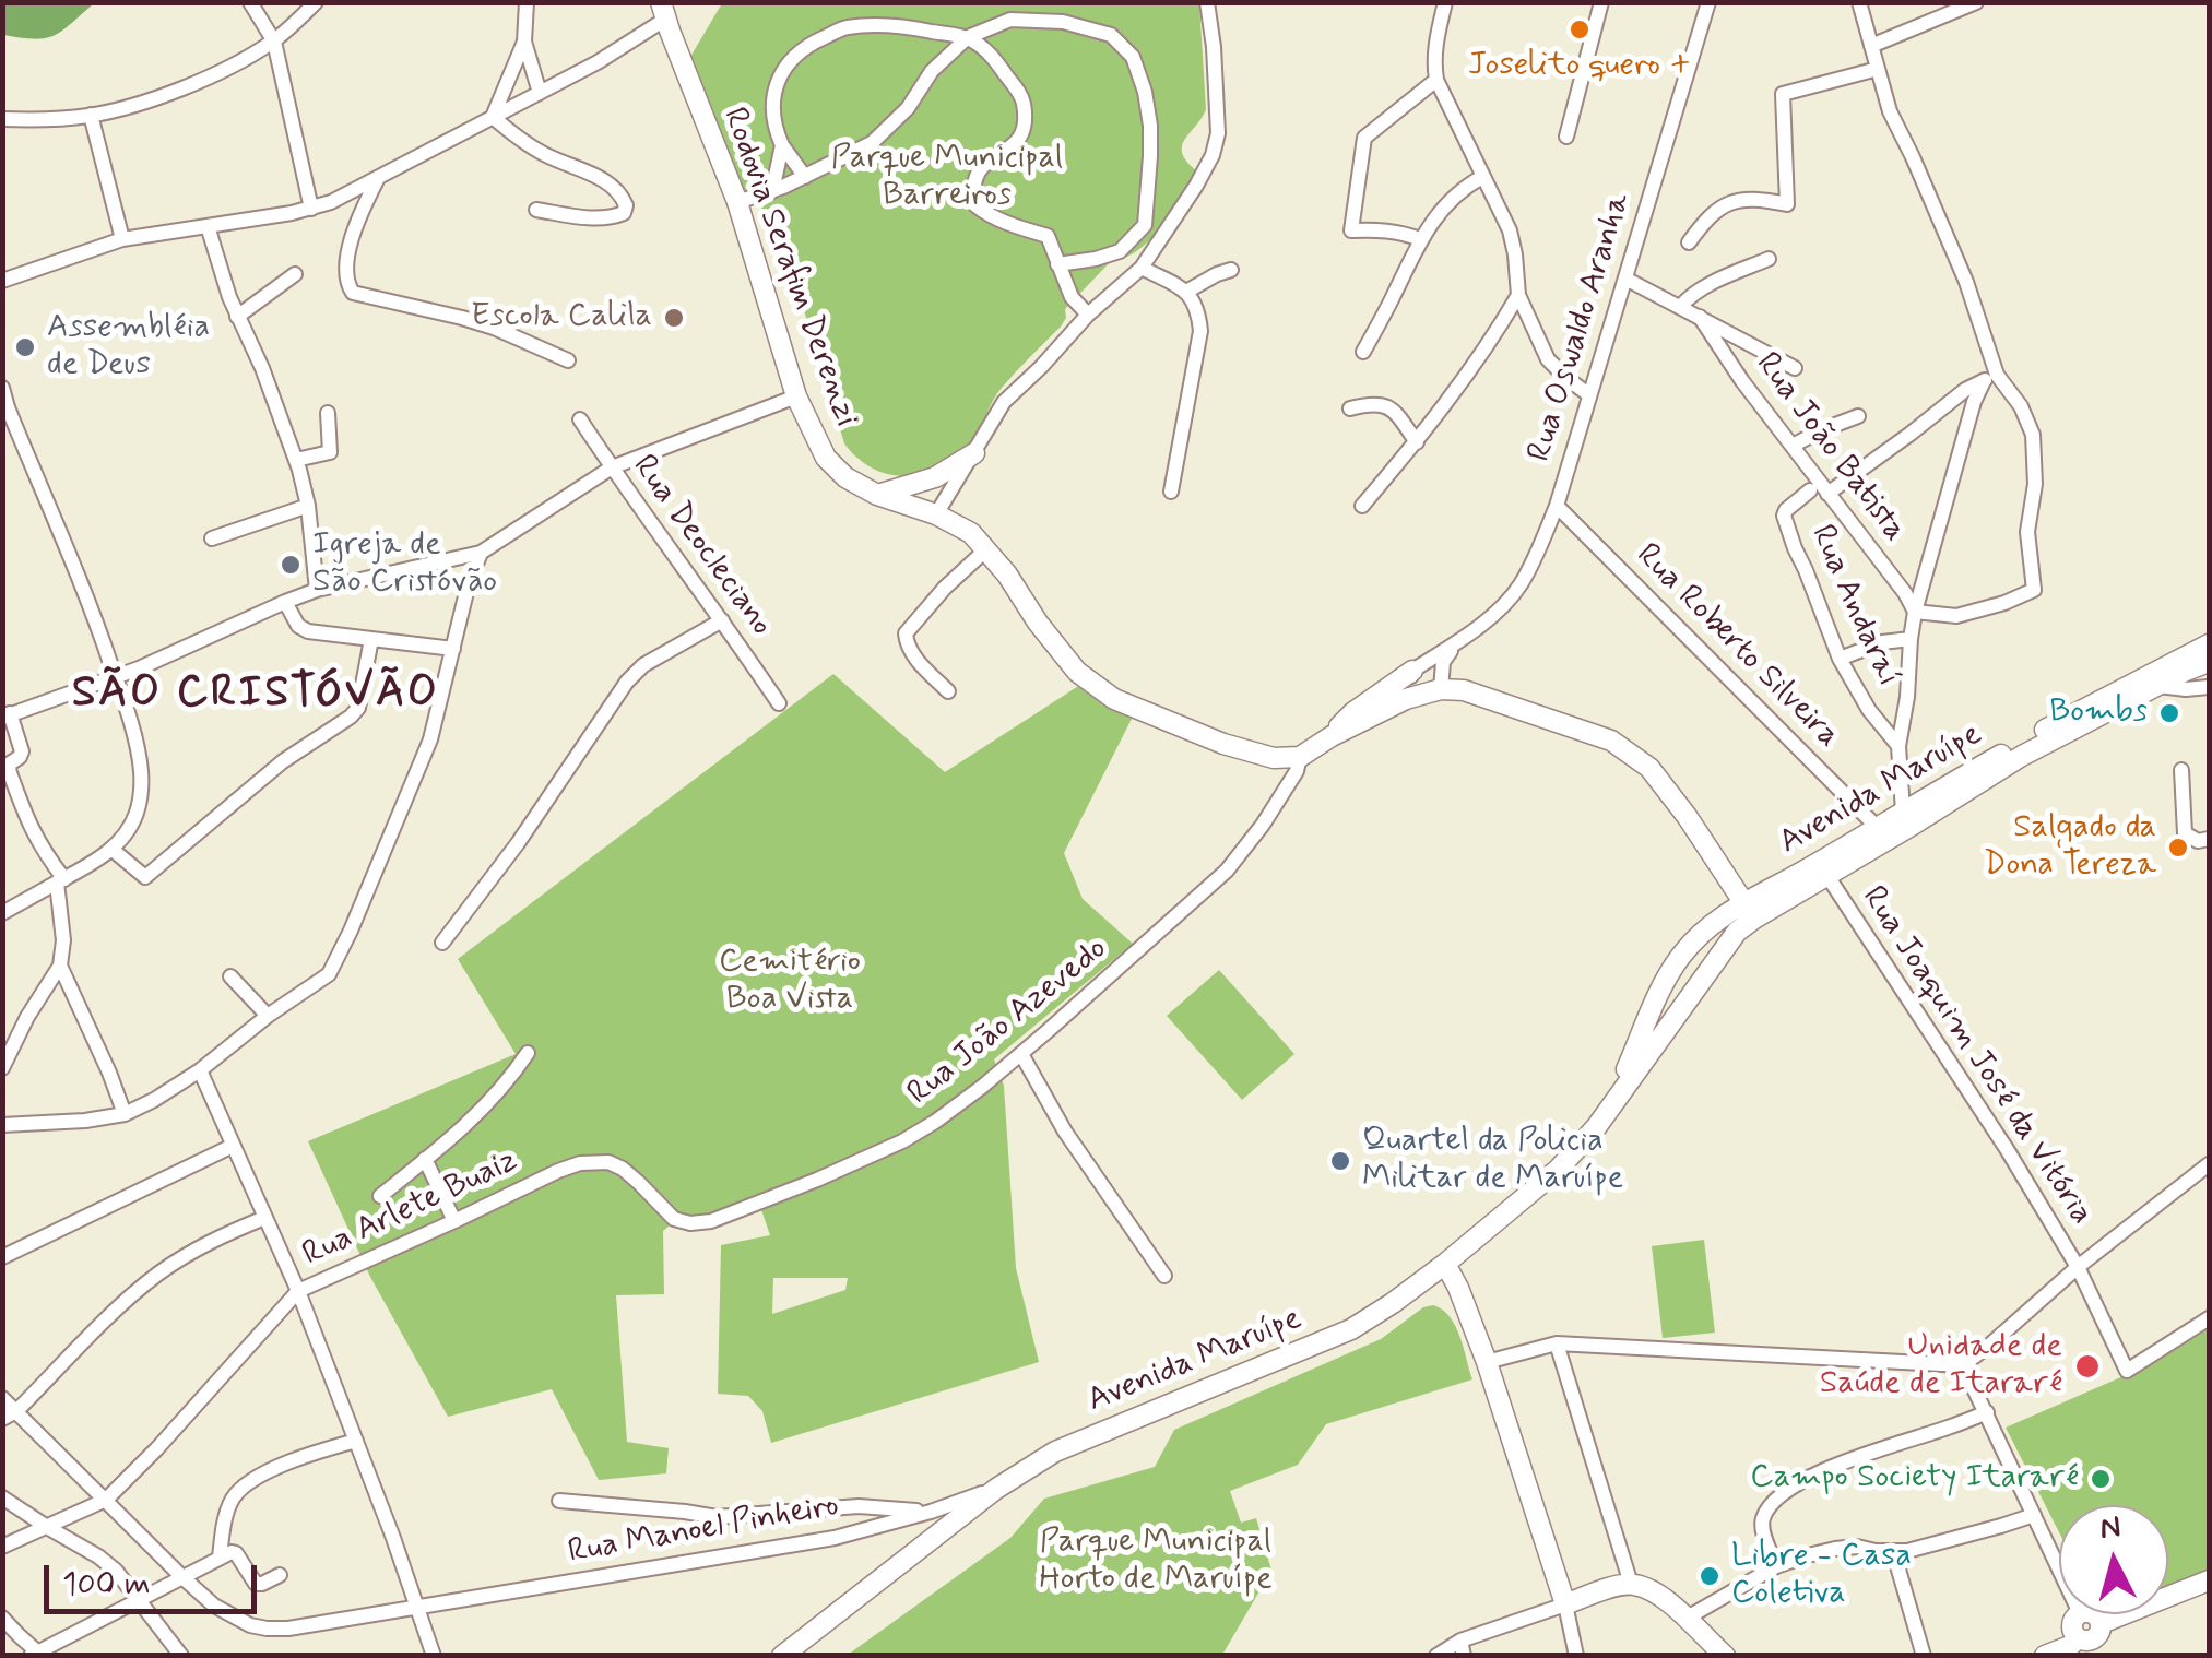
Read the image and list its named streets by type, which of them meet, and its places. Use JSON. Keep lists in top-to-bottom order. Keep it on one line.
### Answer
{"streets":{"main road":["Rodovia Serafim Derenzi","Avenida Maruípe"],"street":["Rua Oswaldo Aranha","Rua João Batista","Rua Deocleciano","Rua Andaraí","Rua Roberto Silveira","Rua João Azevedo","Rua Joaquim José da Vitória","Rua Arlete Buaiz","Rua Manoel Pinheiro"]},"crossings":[["Rodovia Serafim Derenzi","Rua João Azevedo"],["Rua Oswaldo Aranha","Rua Roberto Silveira"],["Rua Roberto Silveira","Avenida Maruípe"],["Avenida Maruípe","Rua Joaquim José da Vitória"],["Avenida Maruípe","Rua Manoel Pinheiro"],["Rua João Azevedo","Rua Arlete Buaiz"],["Rua Arlete Buaiz","Rua Manoel Pinheiro"]],"districts":["SÃO CRISTÓVÃO"],"parks":["Parque Municipal Barreiros","Cemitério Boa Vista","Parque Municipal Horto de Maruípe"],"places":["Joselito quero +","Escola Calila","Assembléia de Deus","Igreja de São Cristóvão","Bombs","Salgado da Dona Tereza","Quartel da Policia Militar de Maruípe","Unidade de Saúde de Itararé","Campo Society Itararé","Libre - Casa Coletiva"],"scale_bar":"100 m","north":"top"}
